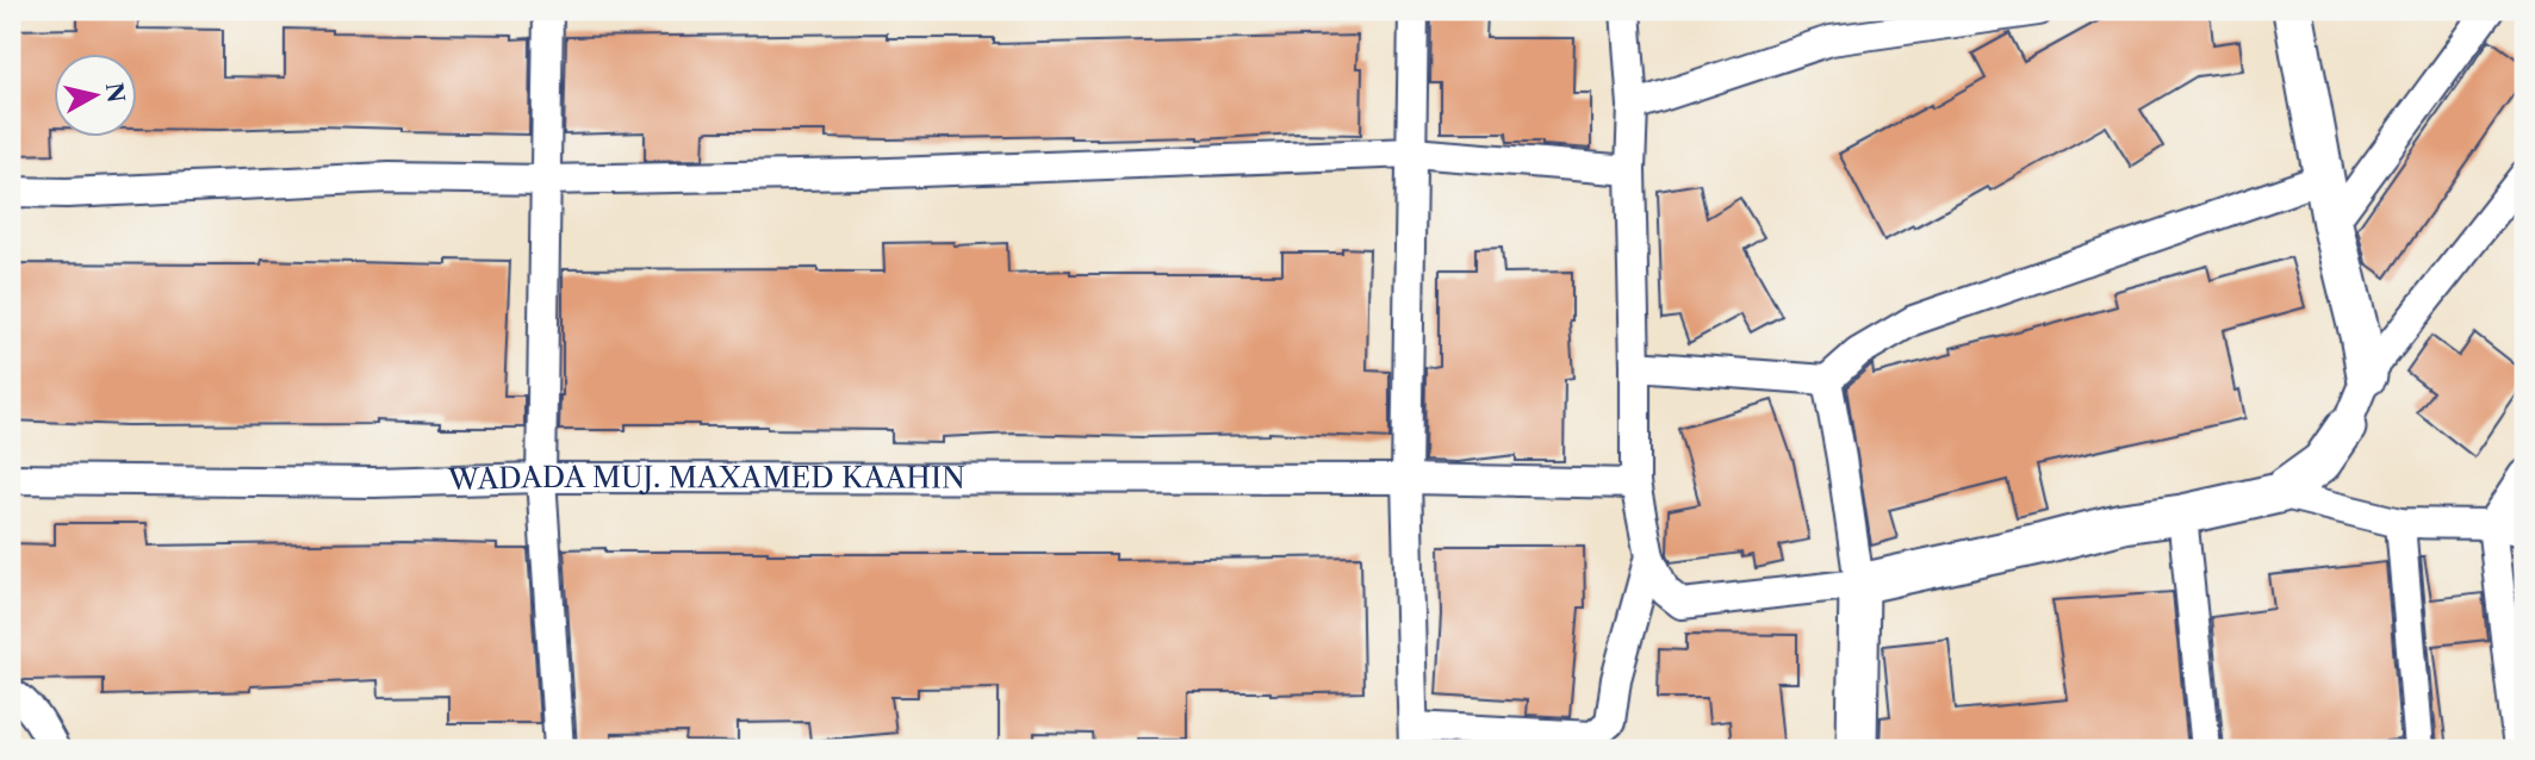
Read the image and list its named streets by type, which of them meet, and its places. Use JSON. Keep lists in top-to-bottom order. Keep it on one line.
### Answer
{"streets":{"street":["WADADA MUJ. MAXAMED KAAHIN"]},"north":"right"}
